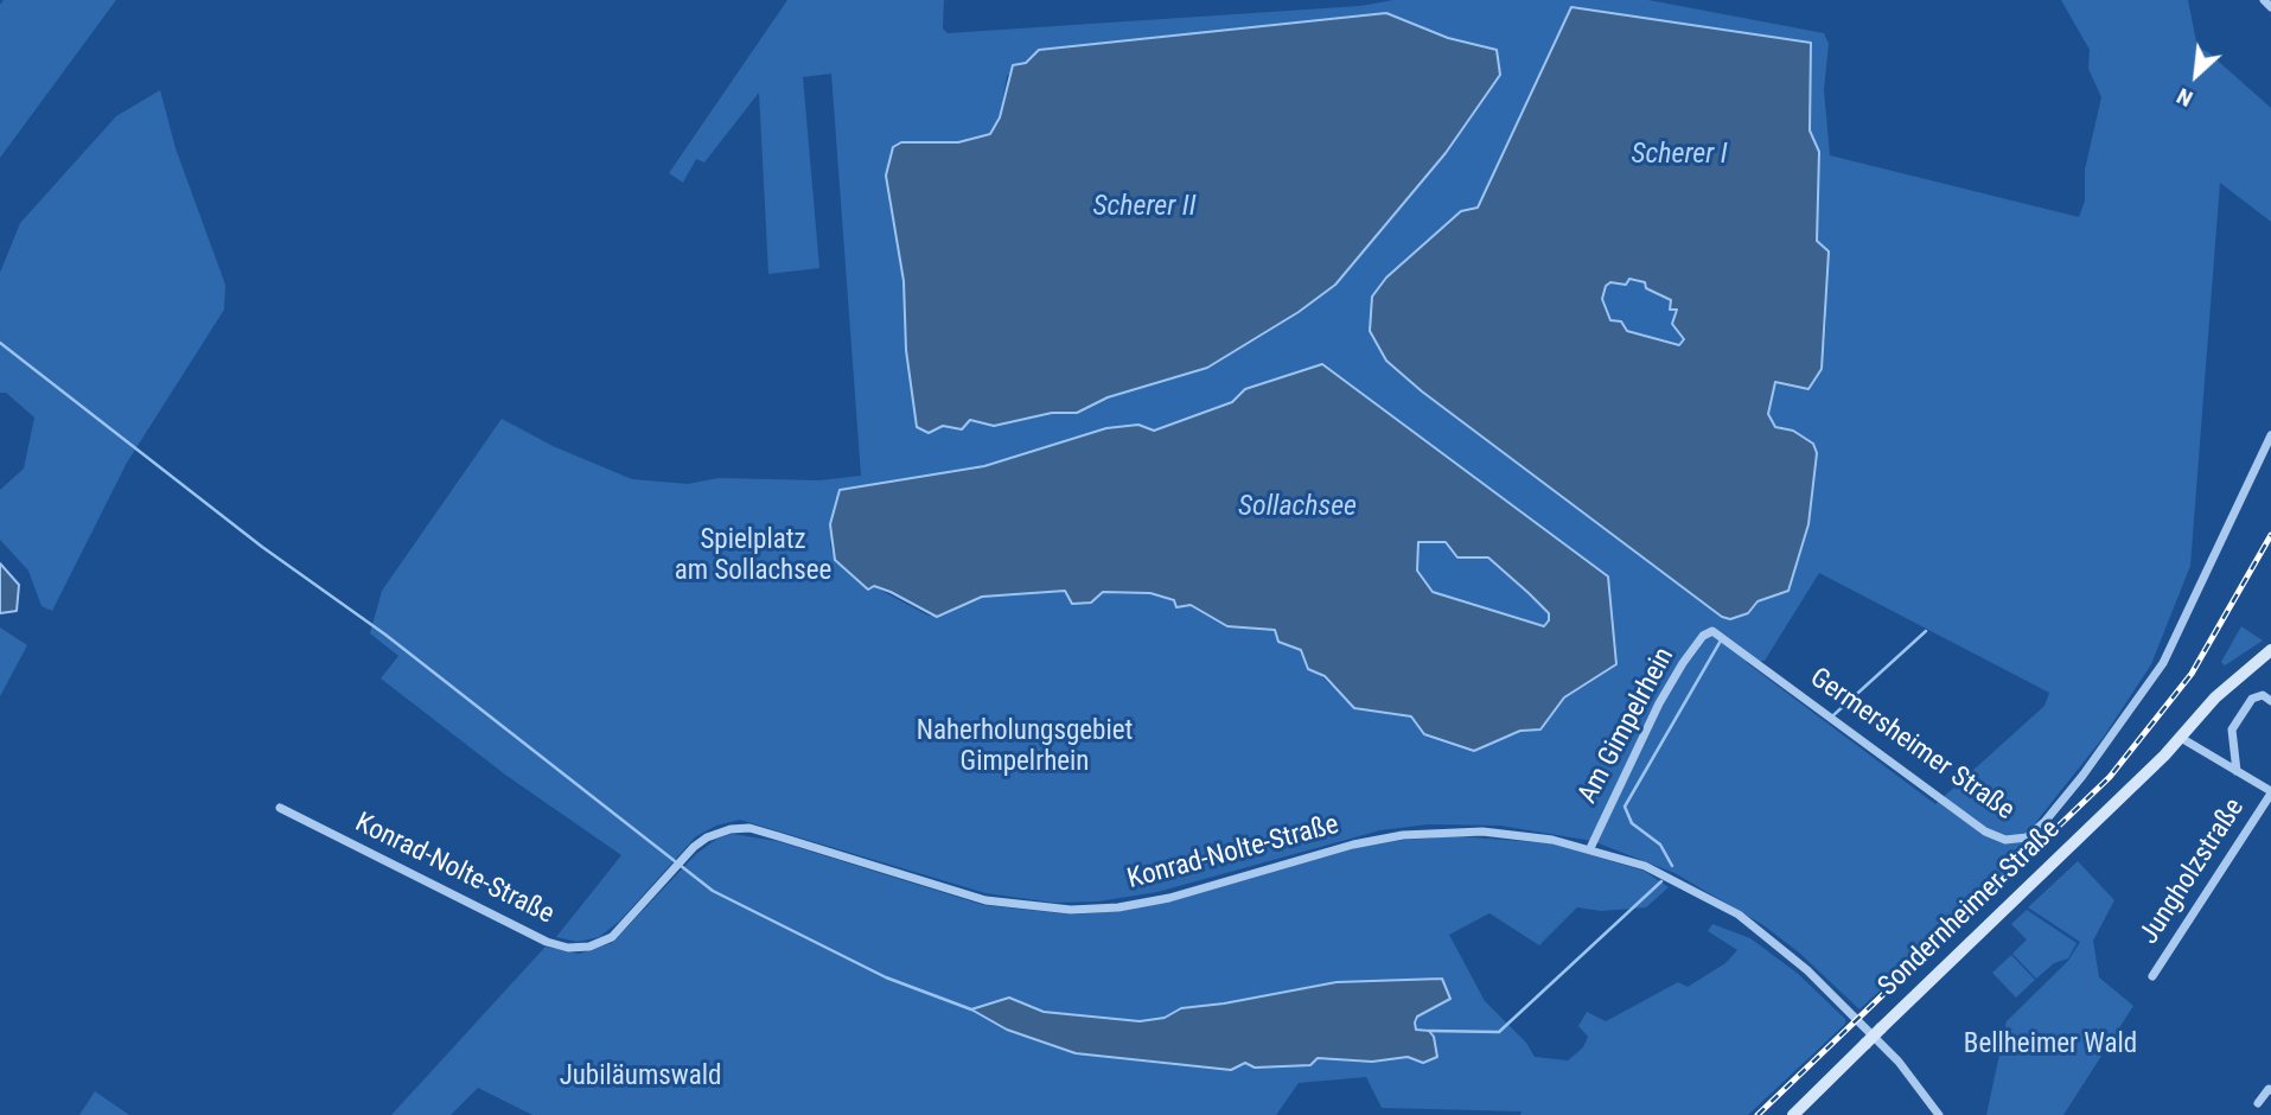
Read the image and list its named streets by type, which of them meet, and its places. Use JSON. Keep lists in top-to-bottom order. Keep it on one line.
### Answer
{"streets":{"main road":["Sondernheimer Straße"],"street":["Am Gimpelrhein","Germersheimer Straße","Konrad-Nolte-Straße","Jungholzstraße"]},"crossings":[["Am Gimpelrhein","Germersheimer Straße"],["Am Gimpelrhein","Konrad-Nolte-Straße"],["Jungholzstraße","Sondernheimer Straße"]],"water":["Scherer I","Scherer II","Sollachsee"],"parks":["Spielplatz am Sollachsee","Naherholungsgebiet Gimpelrhein","Bellheimer Wald","Jubiläumswald"],"north":"bottom left"}
